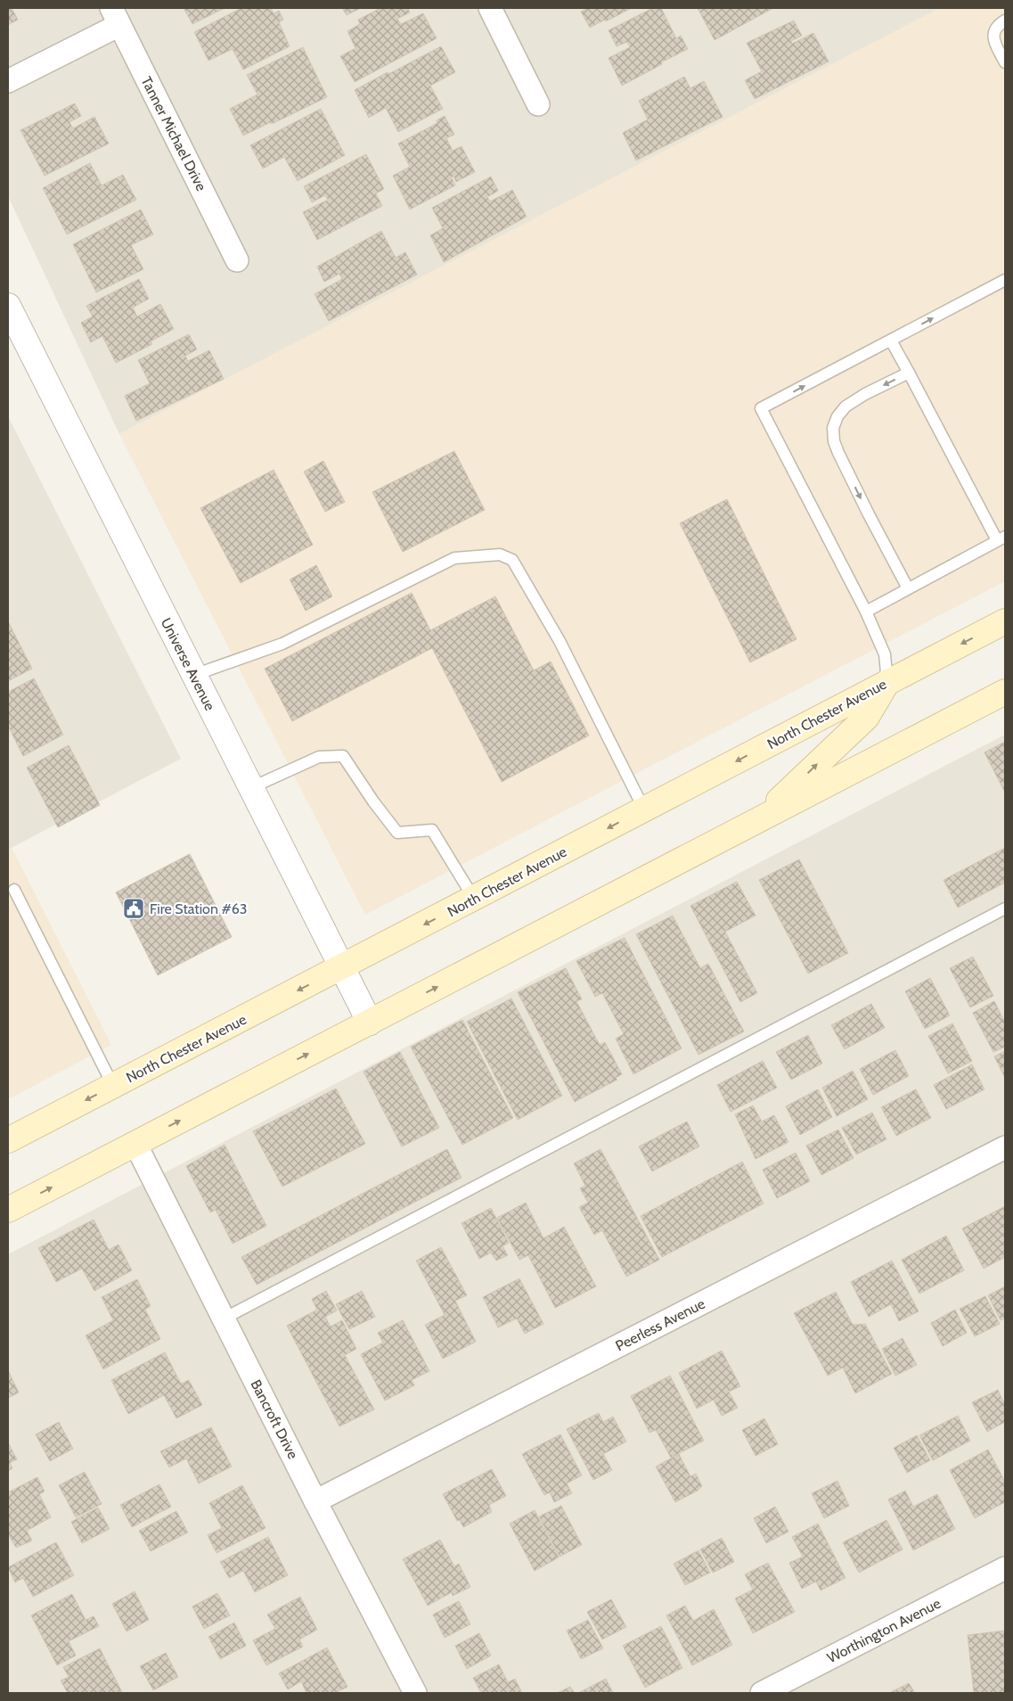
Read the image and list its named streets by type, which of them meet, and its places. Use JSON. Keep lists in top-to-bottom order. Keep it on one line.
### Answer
{"streets":{"main road":["North Chester Avenue"],"street":["Tanner Michael Drive","Universe Avenue","Peerless Avenue","Bancroft Drive","Worthington Avenue"]},"crossings":[["Universe Avenue","North Chester Avenue"],["Peerless Avenue","Bancroft Drive"]],"places":{"public building":["Fire Station #63"]}}
